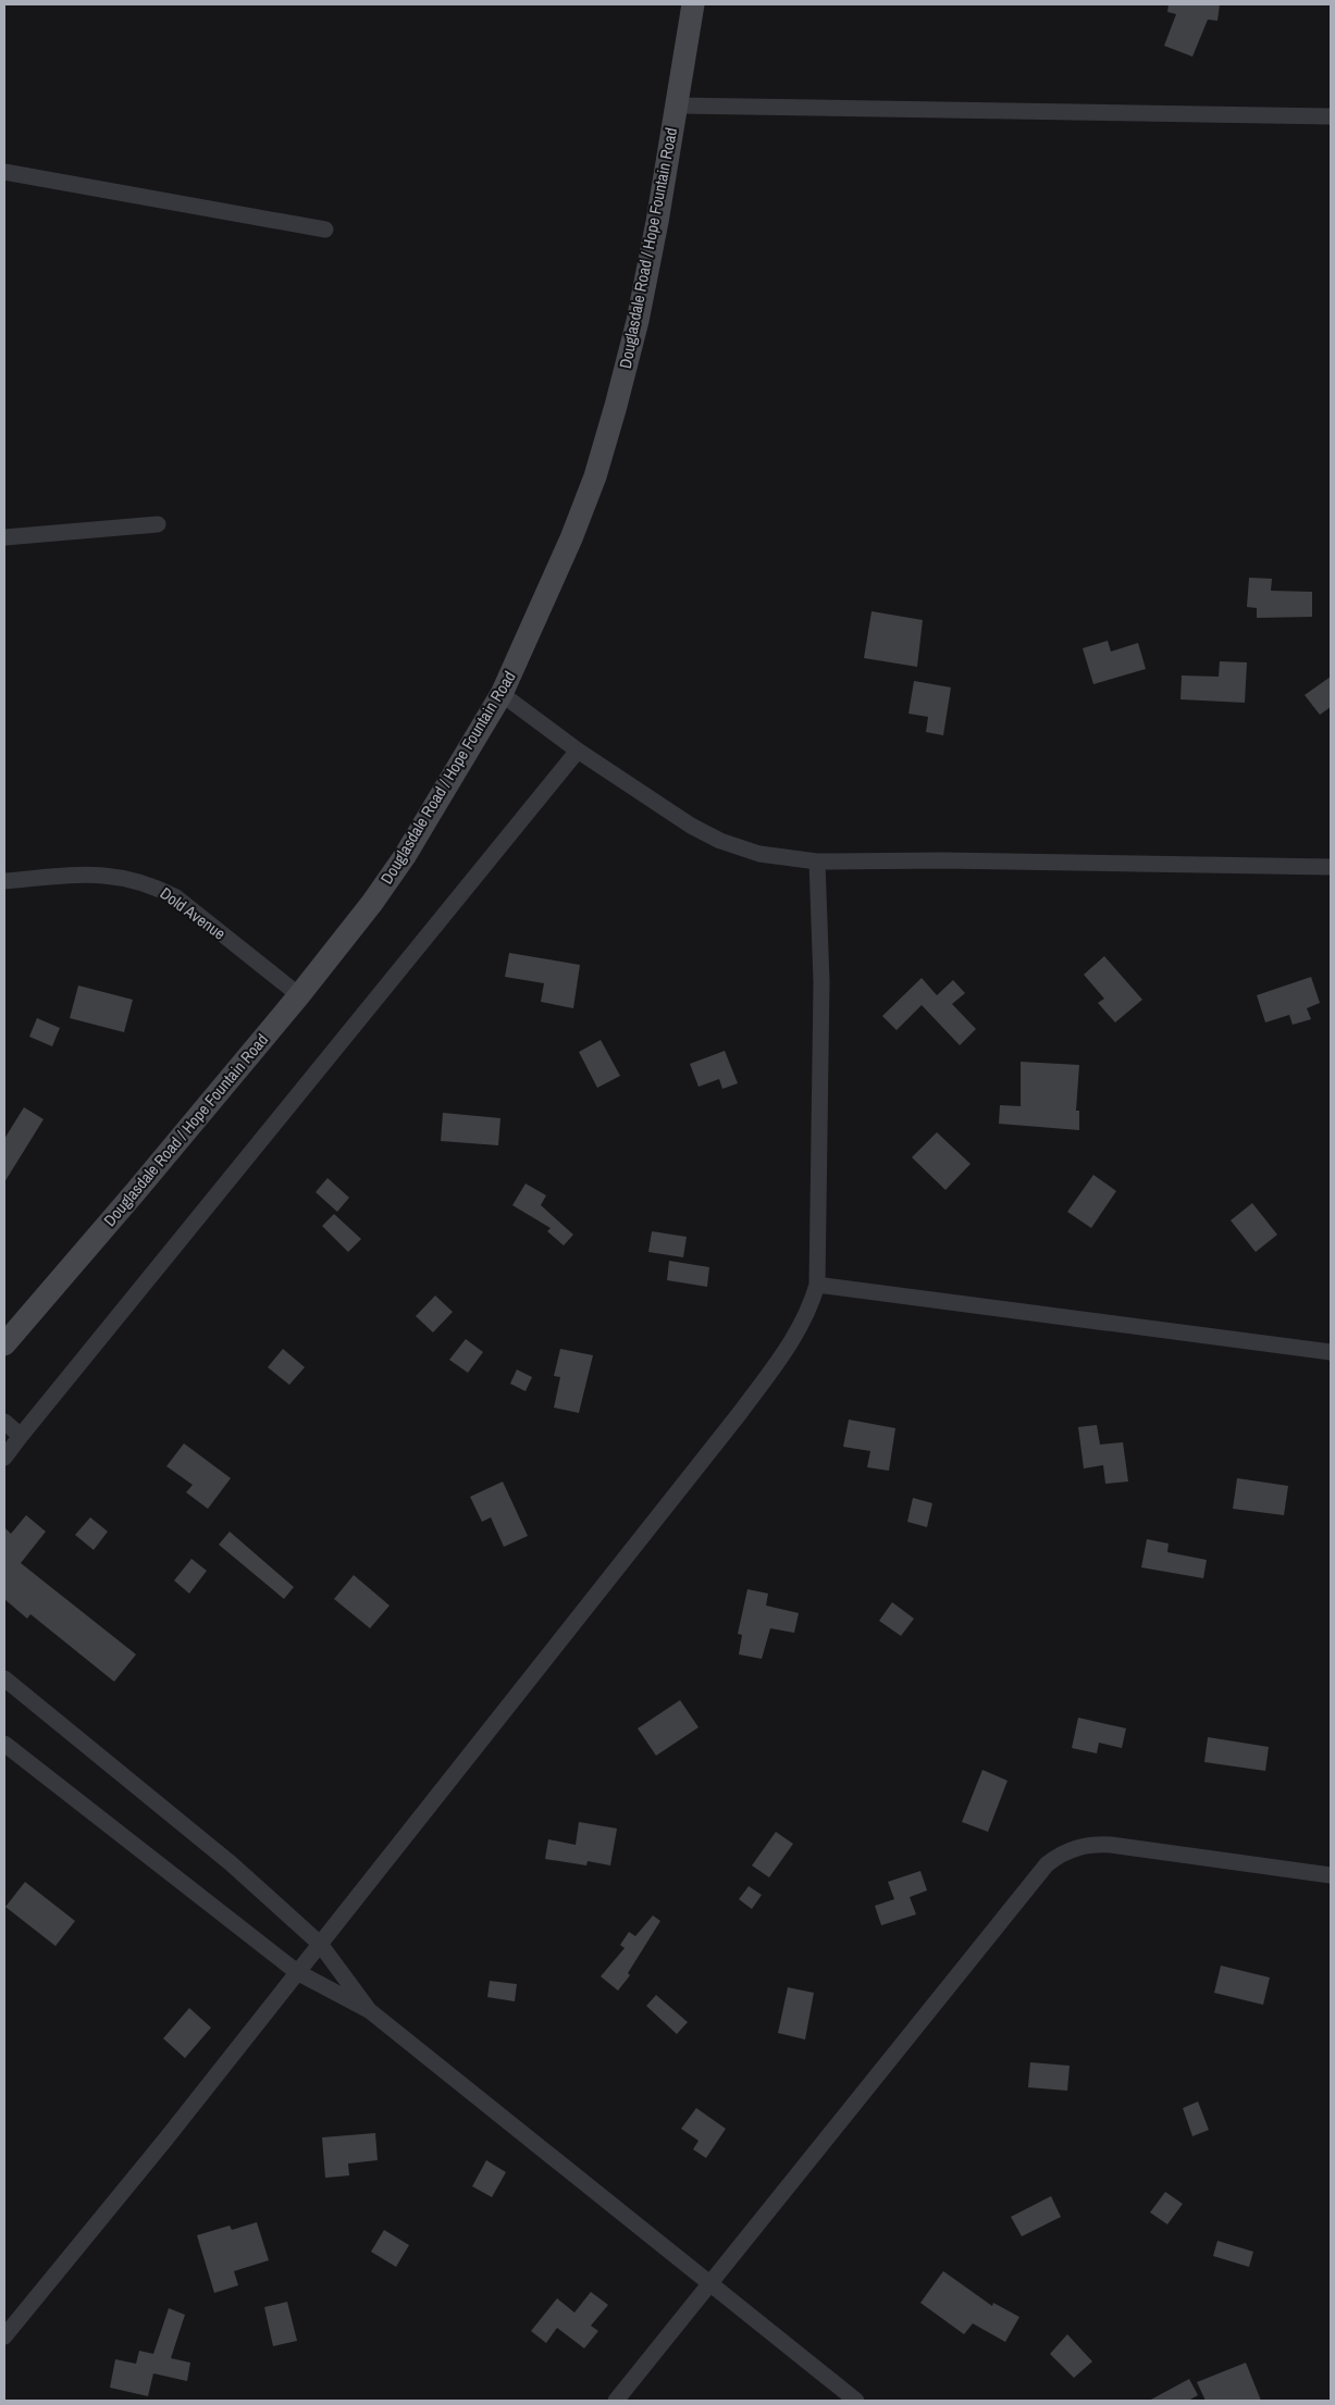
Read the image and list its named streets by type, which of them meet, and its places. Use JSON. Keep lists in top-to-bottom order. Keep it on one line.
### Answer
{"streets":{"main road":["Douglasdale Road / Hope Fountain Road"],"street":["Dold Avenue"]},"crossings":[["Douglasdale Road / Hope Fountain Road","Dold Avenue"]]}
